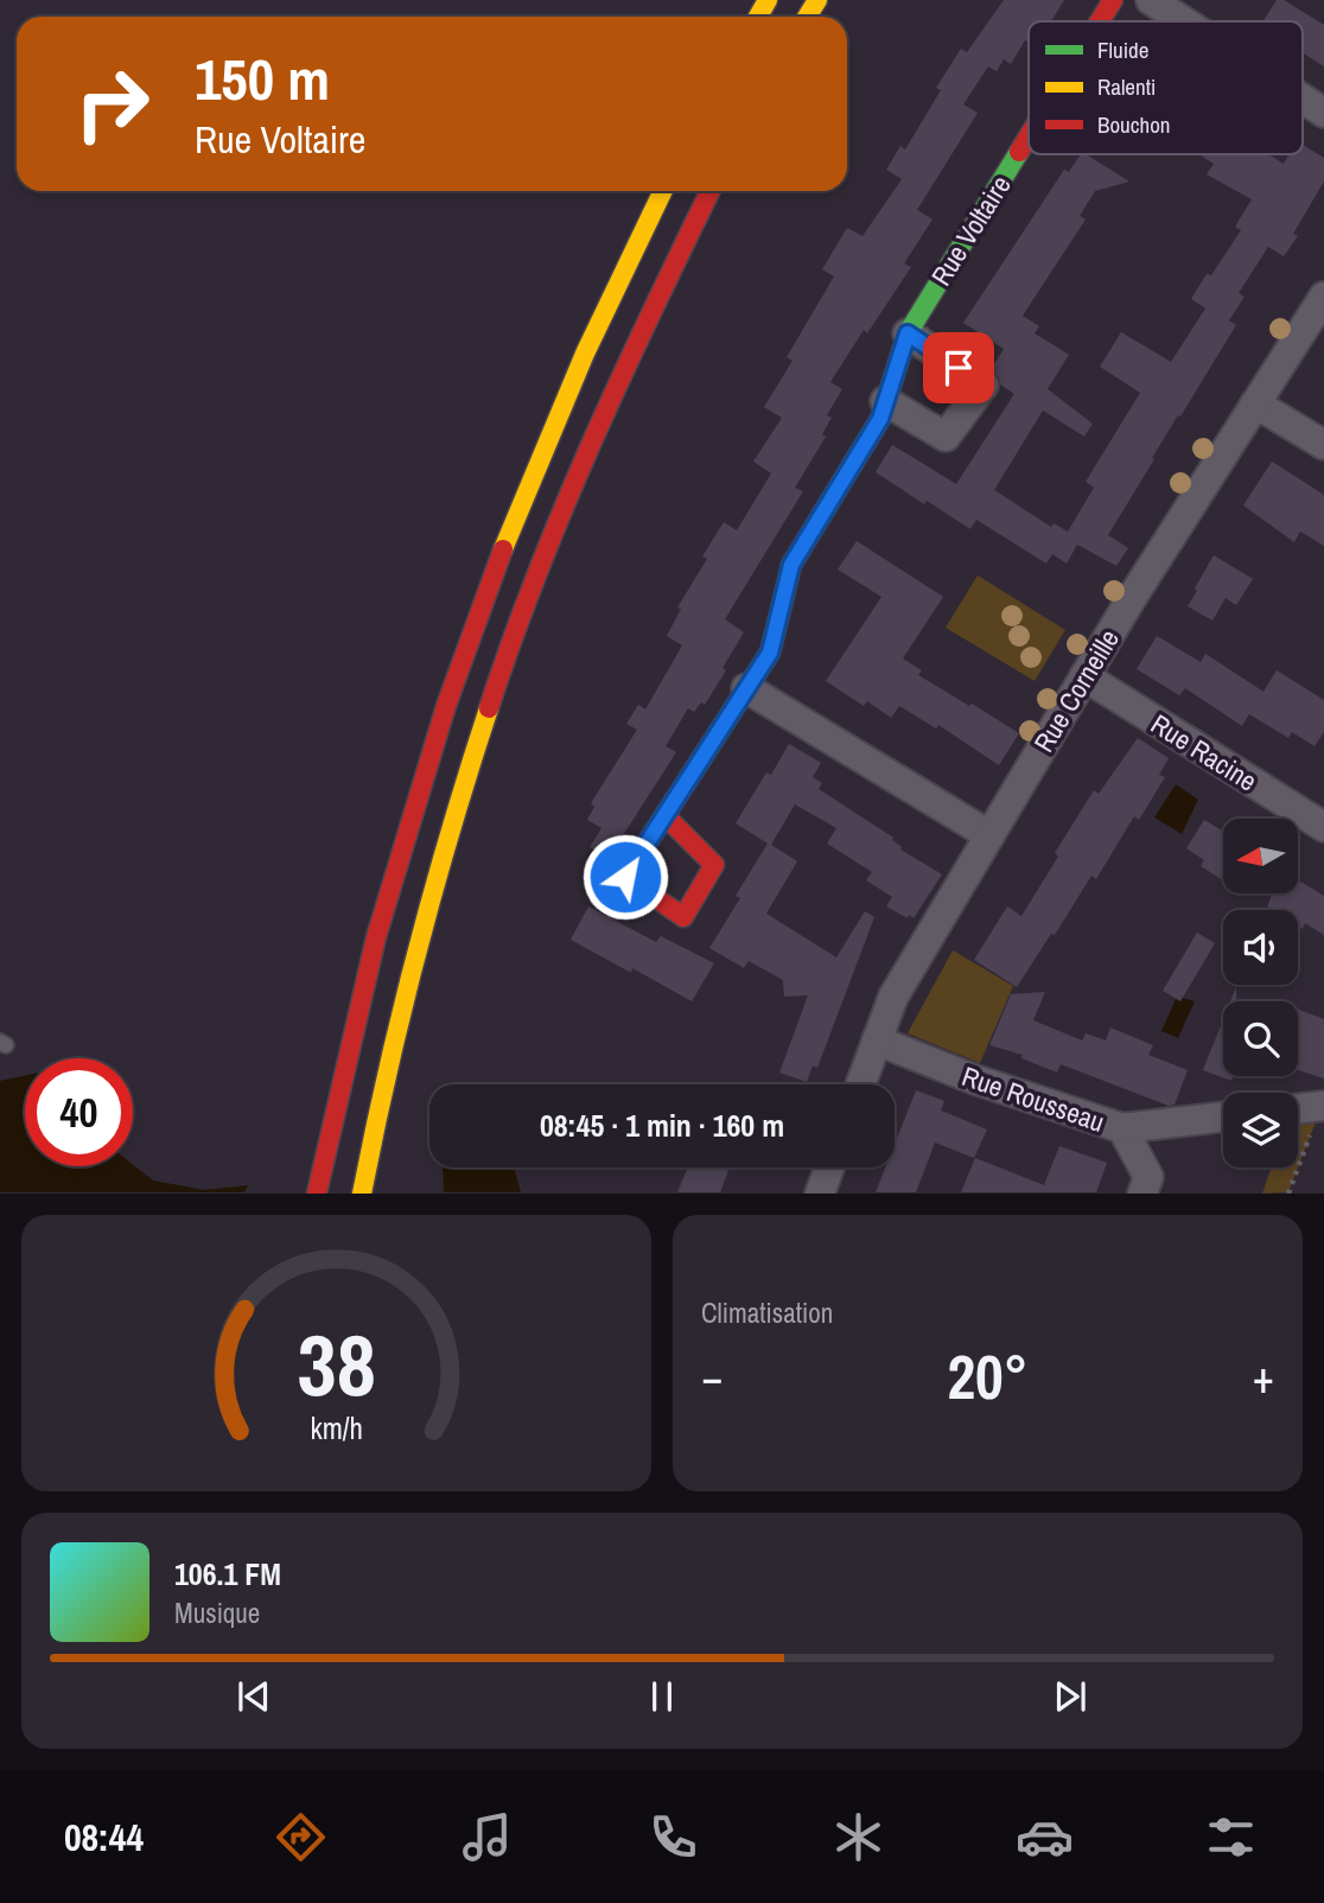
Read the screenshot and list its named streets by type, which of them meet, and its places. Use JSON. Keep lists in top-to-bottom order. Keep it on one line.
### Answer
{"streets":{"main road":["Rue Voltaire"],"street":["Rue Corneille","Rue Racine","Rue Rousseau"]},"crossings":[["Rue Corneille","Rue Racine"],["Rue Corneille","Rue Rousseau"]],"legend":["Fluide","Ralenti","Bouchon"],"north":"left","page":{"turn":["150 m","Rue Voltaire"],"limit":"40","trip":"08:45 · 1 min · 160 m","tile":"Climatisation","heat":["−","20°","+"],"song":["106.1 FM","Musique"],"tabs":"08:44","gauge":["38","km/h"]}}
